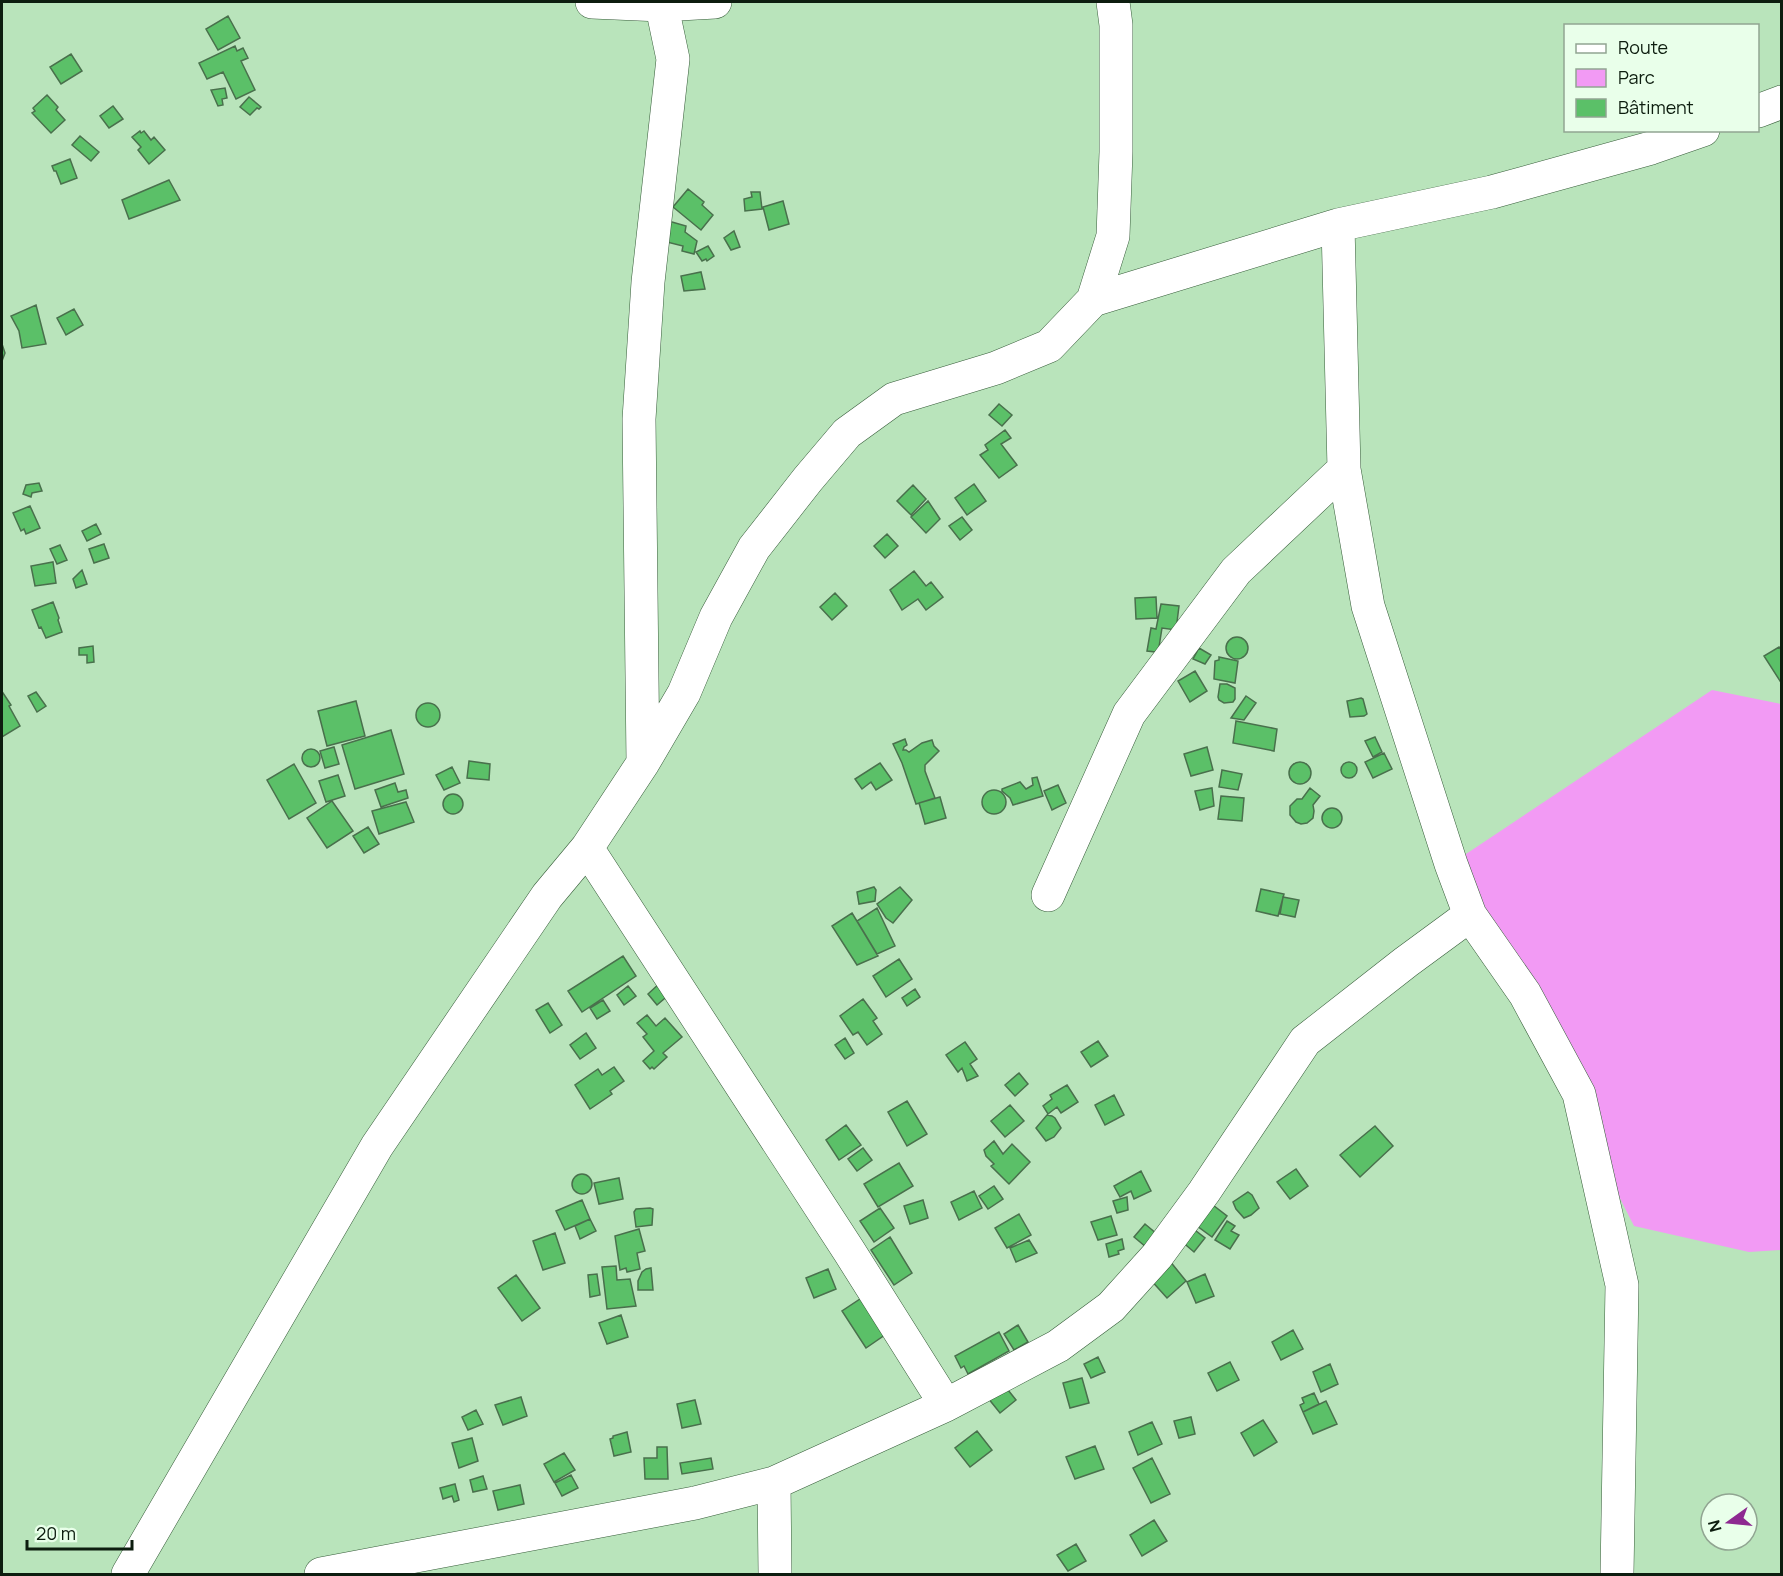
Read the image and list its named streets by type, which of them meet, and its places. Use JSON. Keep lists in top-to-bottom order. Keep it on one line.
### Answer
{"legend":["Route","Parc","Bâtiment"],"scale_bar":"20 m","north":"left"}
